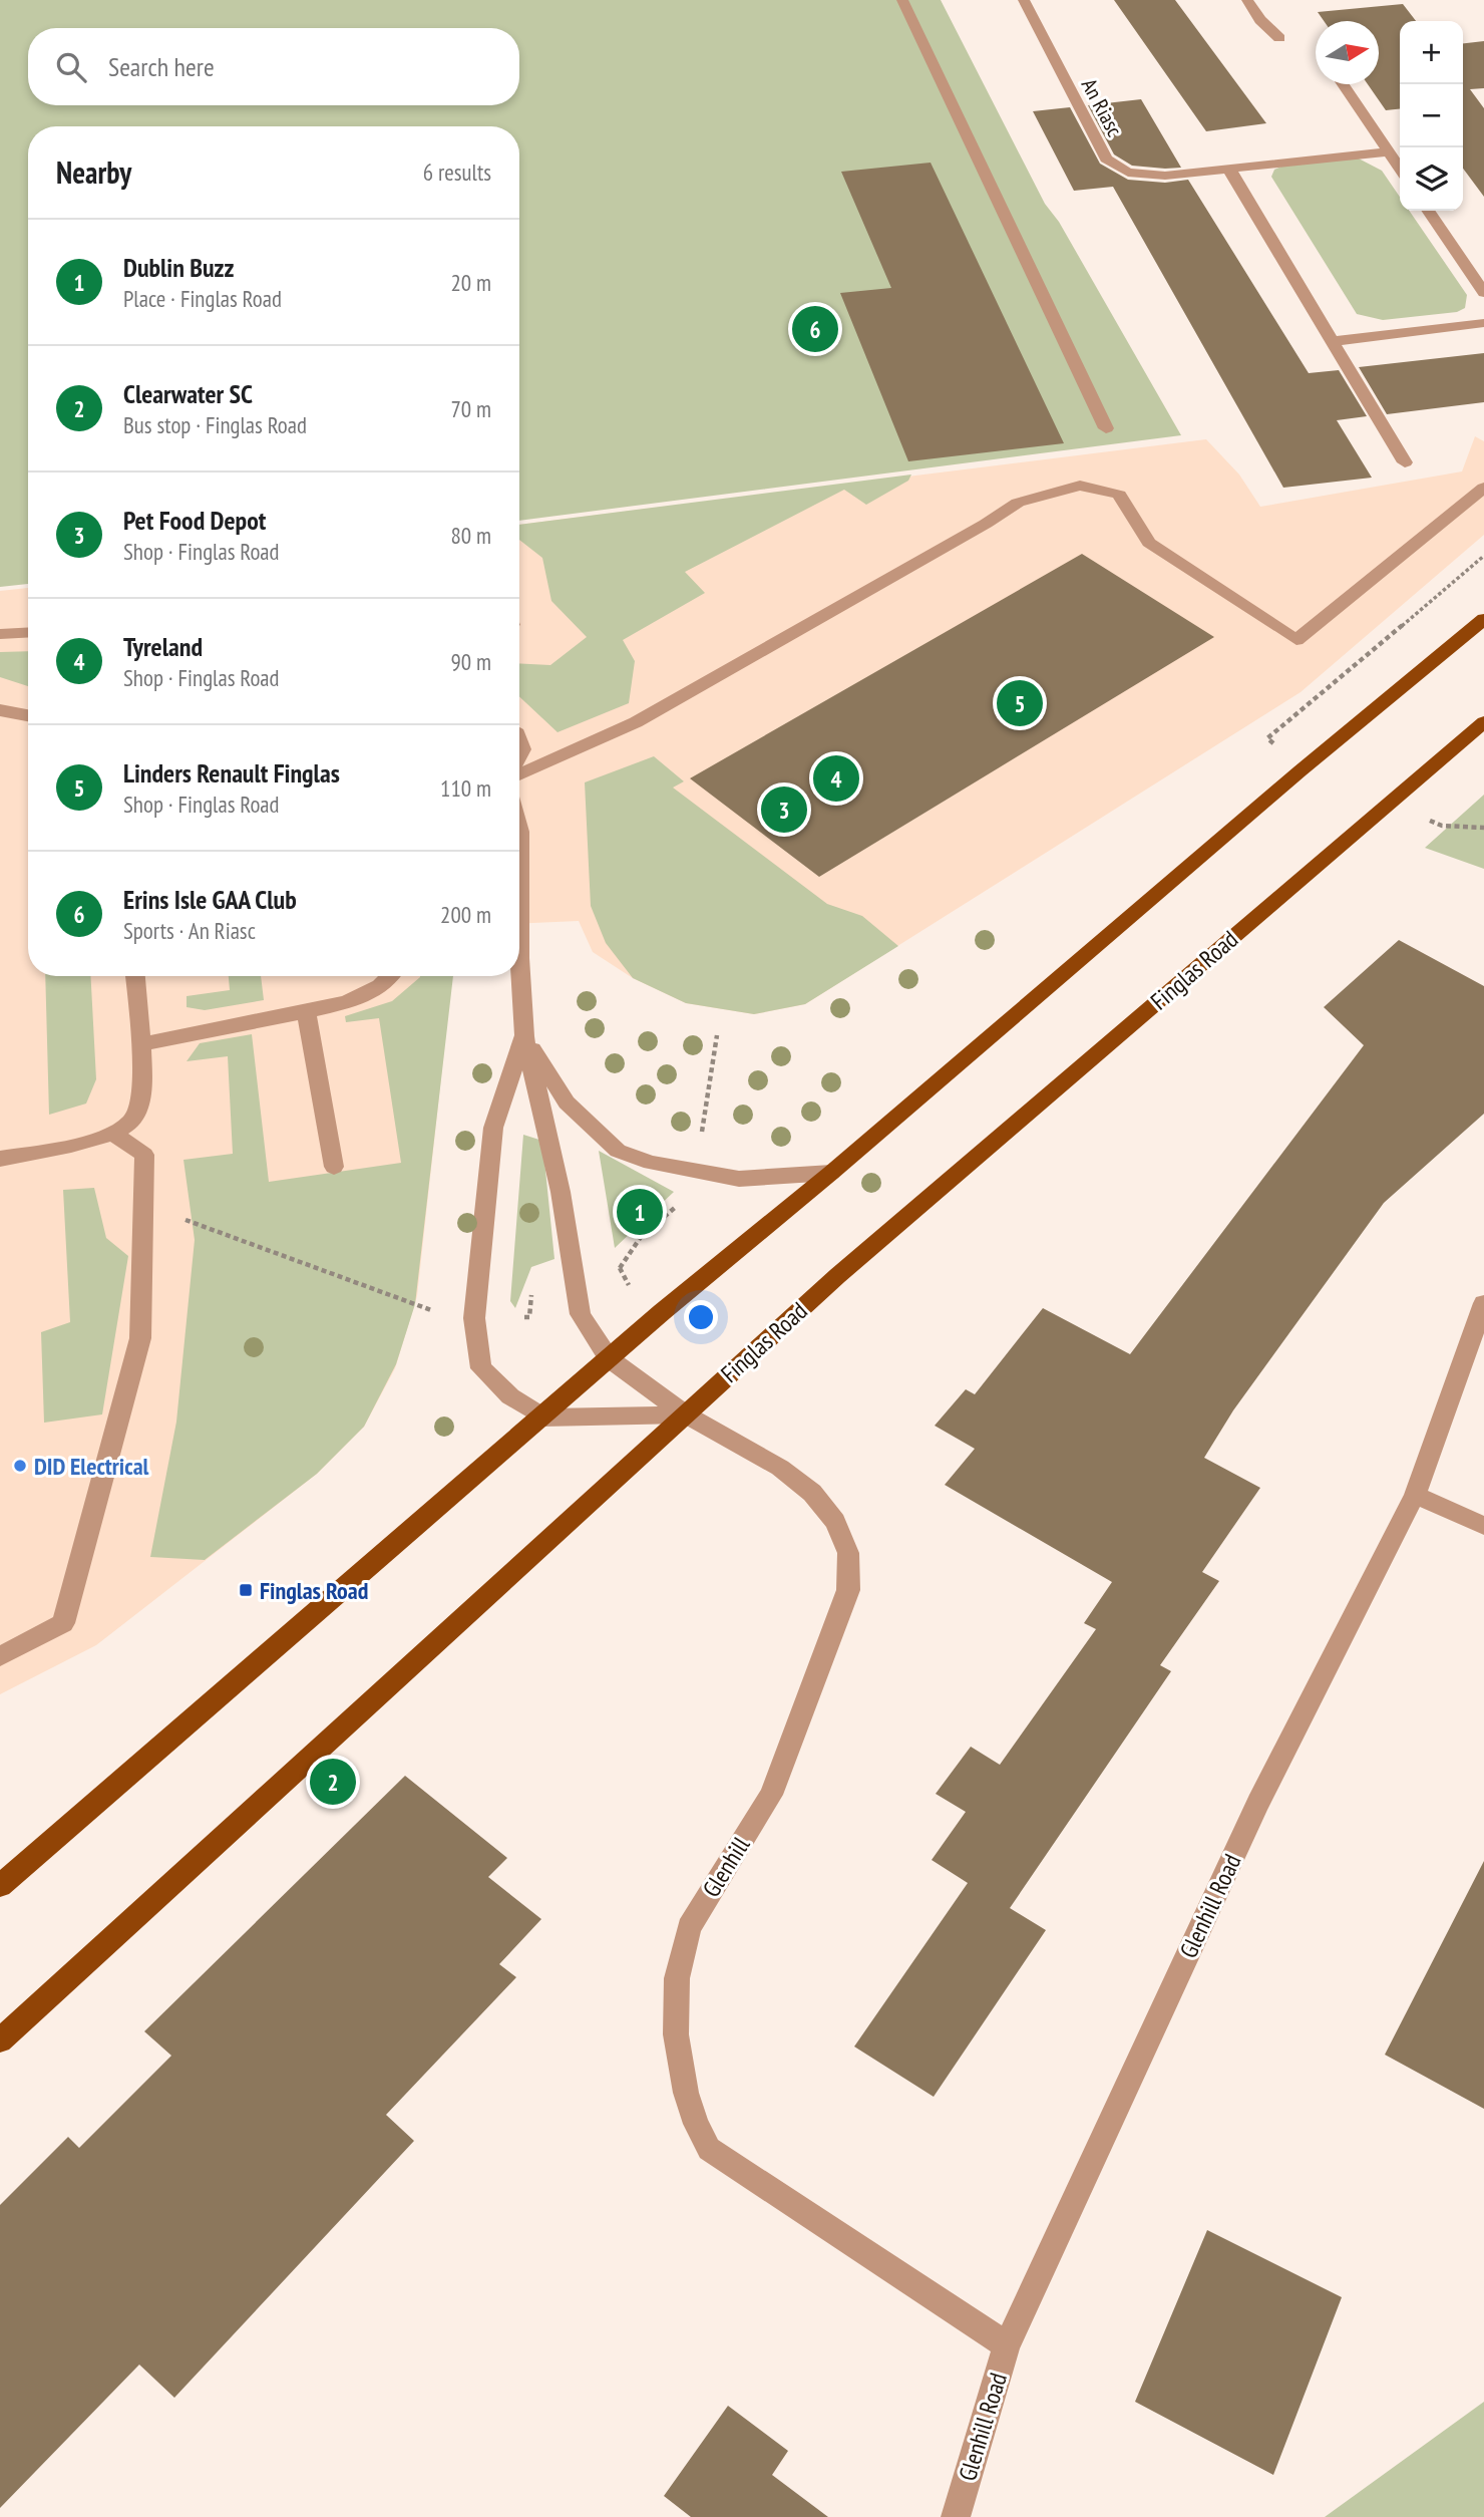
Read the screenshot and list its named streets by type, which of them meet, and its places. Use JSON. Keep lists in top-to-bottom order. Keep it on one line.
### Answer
{"streets":{"main road":["Finglas Road"],"street":["An Riasc","Glenhill","Glenhill Road"]},"crossings":[["Finglas Road","Glenhill"],["Glenhill","Glenhill Road"]],"places":{"other":["DID Electrical"],"transit":["Finglas Road"]},"north":"right","page":{"map_buttons":["+","−"],"search":"Search here","heading":["Nearby","6 results"],"list":[{"mark":"1","name":"Dublin Buzz","note":"Place · Finglas Road","value":"20 m"},{"mark":"2","name":"Clearwater SC","note":"Bus stop · Finglas Road","value":"70 m"},{"mark":"3","name":"Pet Food Depot","note":"Shop · Finglas Road","value":"80 m"},{"mark":"4","name":"Tyreland","note":"Shop · Finglas Road","value":"90 m"},{"mark":"5","name":"Linders Renault Finglas","note":"Shop · Finglas Road","value":"110 m"},{"mark":"6","name":"Erins Isle GAA Club","note":"Sports · An Riasc","value":"200 m"}],"pins":["6","5","4","3","1","2"]}}
